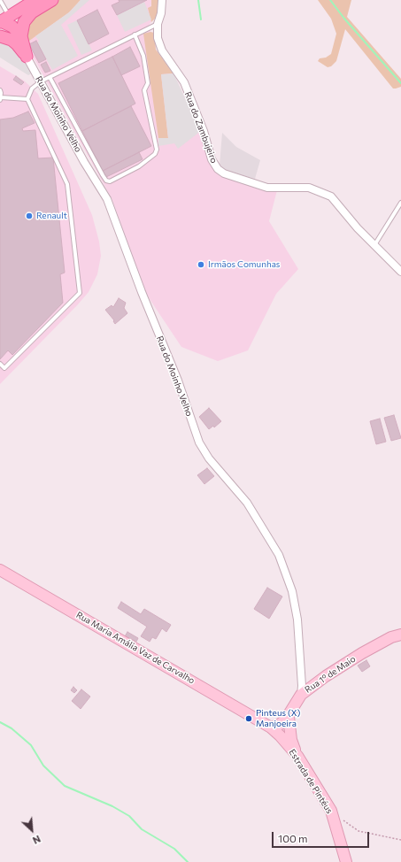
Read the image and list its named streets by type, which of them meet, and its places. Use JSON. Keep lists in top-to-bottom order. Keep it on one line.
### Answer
{"streets":{"street":["Rua do Moinho Velho","Rua do Zambujeiro","Rua Maria Amália Vaz de Carvalho","Rua 1º de Maio","Estrada de Pintéus"]},"crossings":[["Rua do Moinho Velho","Rua 1º de Maio"],["Rua Maria Amália Vaz de Carvalho","Rua 1º de Maio"],["Rua Maria Amália Vaz de Carvalho","Estrada de Pintéus"],["Rua 1º de Maio","Estrada de Pintéus"]],"places":["Renault","Irmãos Comunhas","Pinteus (X) Manjoeira"],"scale_bar":"100 m","north":"bottom right"}
